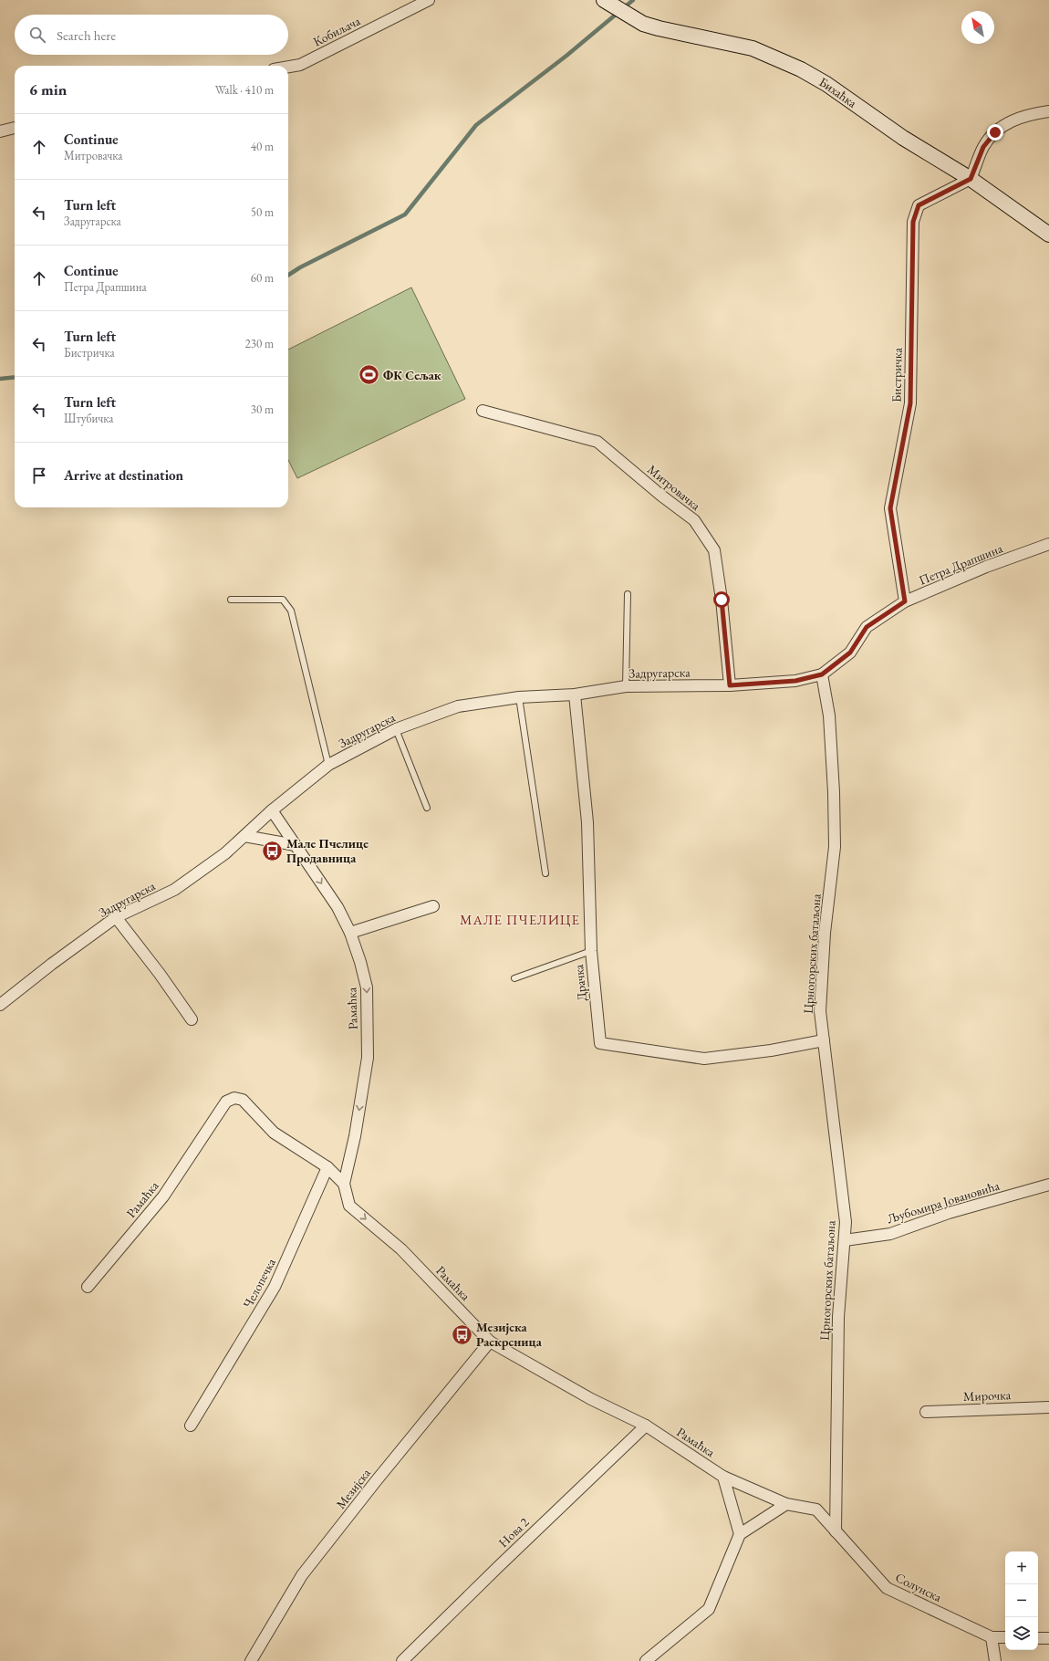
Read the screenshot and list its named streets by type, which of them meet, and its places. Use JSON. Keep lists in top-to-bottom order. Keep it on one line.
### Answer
{"streets":{"street":["Кобиљача","Бихаћка","Бистричка","Митровачка","Петра Драпшина","Задругарска","Црногорских батаљона","Драчка","Рамаћка","Љубомира Јовановића","Челопечка","Мирочка","Мезијска","Нова 2","Солунска"]},"crossings":[["Бихаћка","Бистричка"],["Бистричка","Петра Драпшина"],["Митровачка","Задругарска"],["Петра Драпшина","Задругарска"],["Петра Драпшина","Црногорских батаљона"],["Задругарска","Црногорских батаљона"],["Задругарска","Драчка"],["Задругарска","Рамаћка"],["Црногорских батаљона","Драчка"],["Црногорских батаљона","Љубомира Јовановића"],["Црногорских батаљона","Солунска"],["Рамаћка","Челопечка"],["Рамаћка","Мезијска"],["Рамаћка","Нова 2"]],"one_way":["Рамаћка"],"districts":["МАЛЕ ПЧЕЛИЦЕ"],"places":{"sports":["ФК Сељак"],"bus stop":["Мале Пчелице Продавница","Мезијска Раскрсница"]},"north":"top left","page":{"search":"Search here","heading":["6 min","Walk · 410 m"],"list":[["Continue","Митровачка","40 m"],["Turn left","Задругарска","50 m"],["Continue","Петра Драпшина","60 m"],["Turn left","Бистричка","230 m"],["Turn left","Штубичка","30 m"],"Arrive at destination"],"map_buttons":["+","−"]}}
